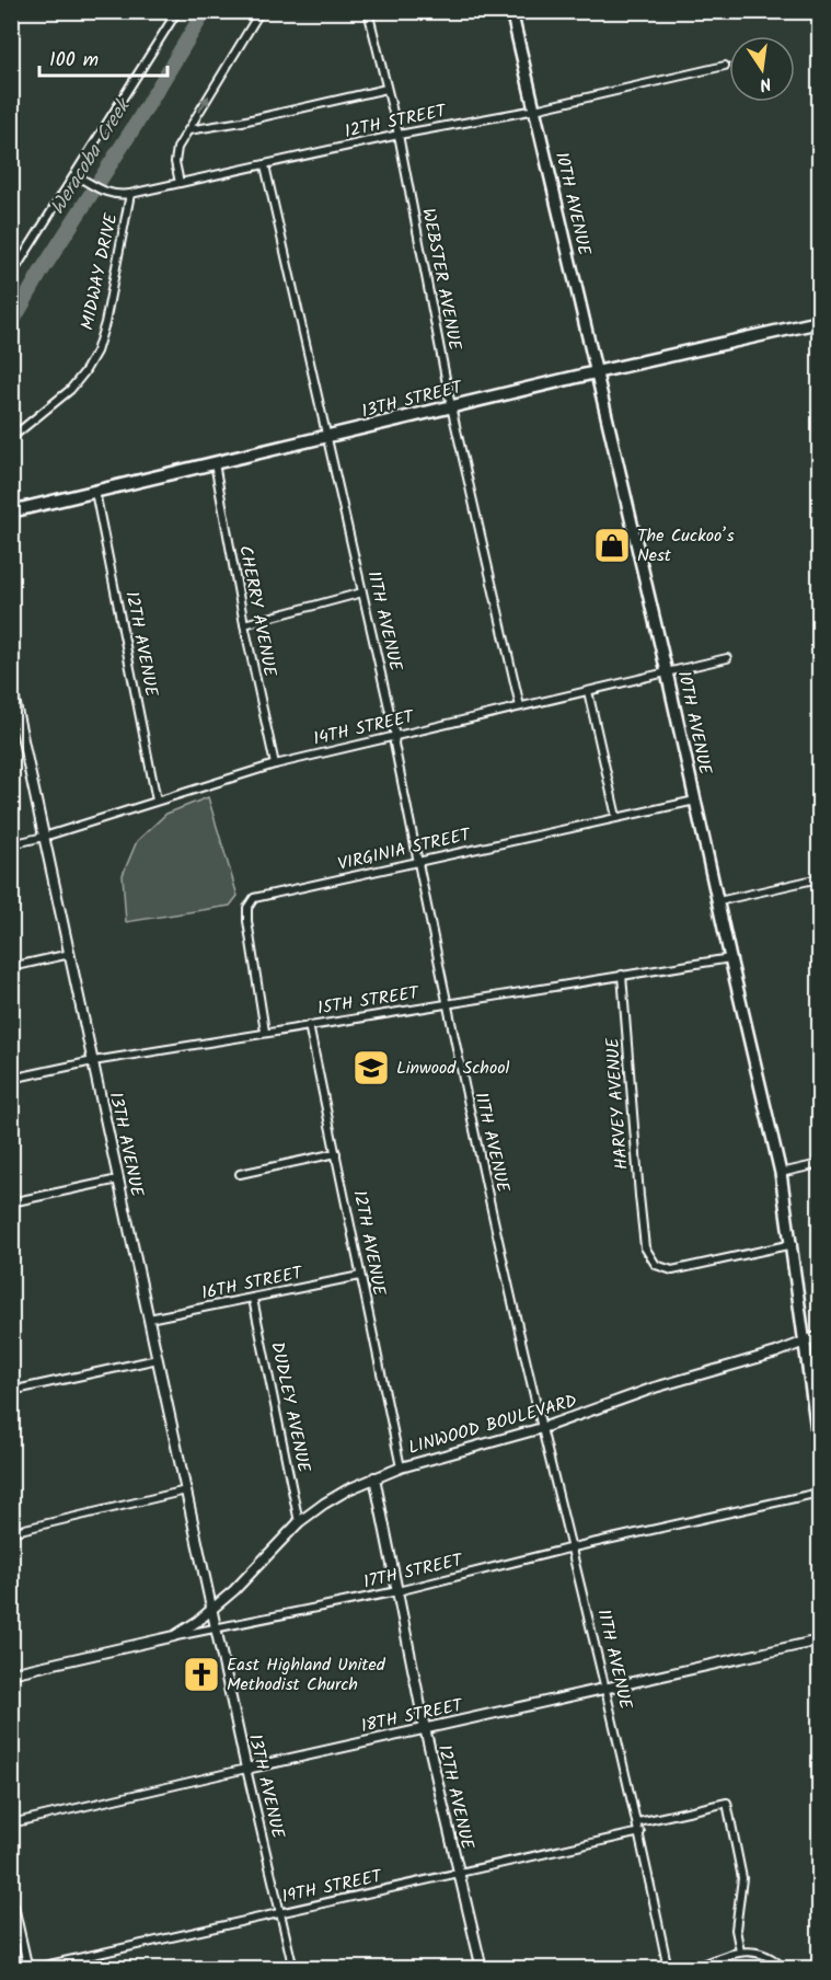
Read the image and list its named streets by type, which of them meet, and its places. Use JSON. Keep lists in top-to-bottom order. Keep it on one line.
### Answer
{"streets":{"main road":["10TH AVENUE","13TH STREET"],"street":["12TH STREET","MIDWAY DRIVE","WEBSTER AVENUE","CHERRY AVENUE","11TH AVENUE","12TH AVENUE","14TH STREET","VIRGINIA STREET","15TH STREET","HARVEY AVENUE","13TH AVENUE","16TH STREET","DUDLEY AVENUE","LINWOOD BOULEVARD","17TH STREET","18TH STREET","19TH STREET"]},"crossings":[["12TH STREET","10TH AVENUE"],["12TH STREET","MIDWAY DRIVE"],["12TH STREET","WEBSTER AVENUE"],["12TH STREET","11TH AVENUE"],["10TH AVENUE","13TH STREET"],["10TH AVENUE","14TH STREET"],["10TH AVENUE","VIRGINIA STREET"],["10TH AVENUE","15TH STREET"],["10TH AVENUE","HARVEY AVENUE"],["10TH AVENUE","LINWOOD BOULEVARD"],["WEBSTER AVENUE","13TH STREET"],["WEBSTER AVENUE","14TH STREET"],["13TH STREET","CHERRY AVENUE"],["13TH STREET","11TH AVENUE"],["13TH STREET","12TH AVENUE"],["CHERRY AVENUE","14TH STREET"],["11TH AVENUE","14TH STREET"],["11TH AVENUE","VIRGINIA STREET"],["11TH AVENUE","15TH STREET"],["11TH AVENUE","LINWOOD BOULEVARD"],["11TH AVENUE","17TH STREET"],["11TH AVENUE","18TH STREET"],["11TH AVENUE","19TH STREET"],["12TH AVENUE","14TH STREET"],["12TH AVENUE","15TH STREET"],["12TH AVENUE","16TH STREET"],["12TH AVENUE","LINWOOD BOULEVARD"],["12TH AVENUE","17TH STREET"],["12TH AVENUE","18TH STREET"],["12TH AVENUE","19TH STREET"],["14TH STREET","13TH AVENUE"],["VIRGINIA STREET","15TH STREET"],["15TH STREET","HARVEY AVENUE"],["15TH STREET","13TH AVENUE"],["13TH AVENUE","16TH STREET"],["13TH AVENUE","LINWOOD BOULEVARD"],["13TH AVENUE","17TH STREET"],["13TH AVENUE","18TH STREET"],["13TH AVENUE","19TH STREET"],["16TH STREET","DUDLEY AVENUE"],["DUDLEY AVENUE","LINWOOD BOULEVARD"]],"water":["Weracoba Creek"],"places":{"shop":["The Cuckoo’s Nest"],"school or university":["Linwood School"],"church":["East Highland United Methodist Church"]},"scale_bar":"100 m","north":"bottom"}
